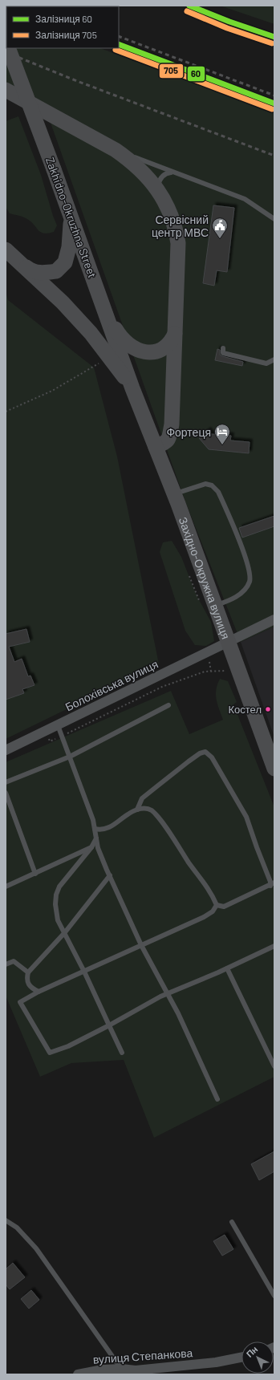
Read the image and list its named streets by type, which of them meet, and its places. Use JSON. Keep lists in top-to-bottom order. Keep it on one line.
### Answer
{"streets":{"main road":["Zakhidno-Okruzhna Street","Західно-Окружна вулиця"],"street":["Болохівська вулиця","вулиця Степанкова"]},"crossings":[["Zakhidno-Okruzhna Street","Західно-Окружна вулиця"],["Західно-Окружна вулиця","Болохівська вулиця"]],"places":{"public building":["Сервісний центр МВС"],"hotel":["Фортеця"],"other":["Костел"]},"lines":["rail line 60","rail line 705"],"legend":["Залізниця 60","Залізниця 705"],"north":"top left"}
